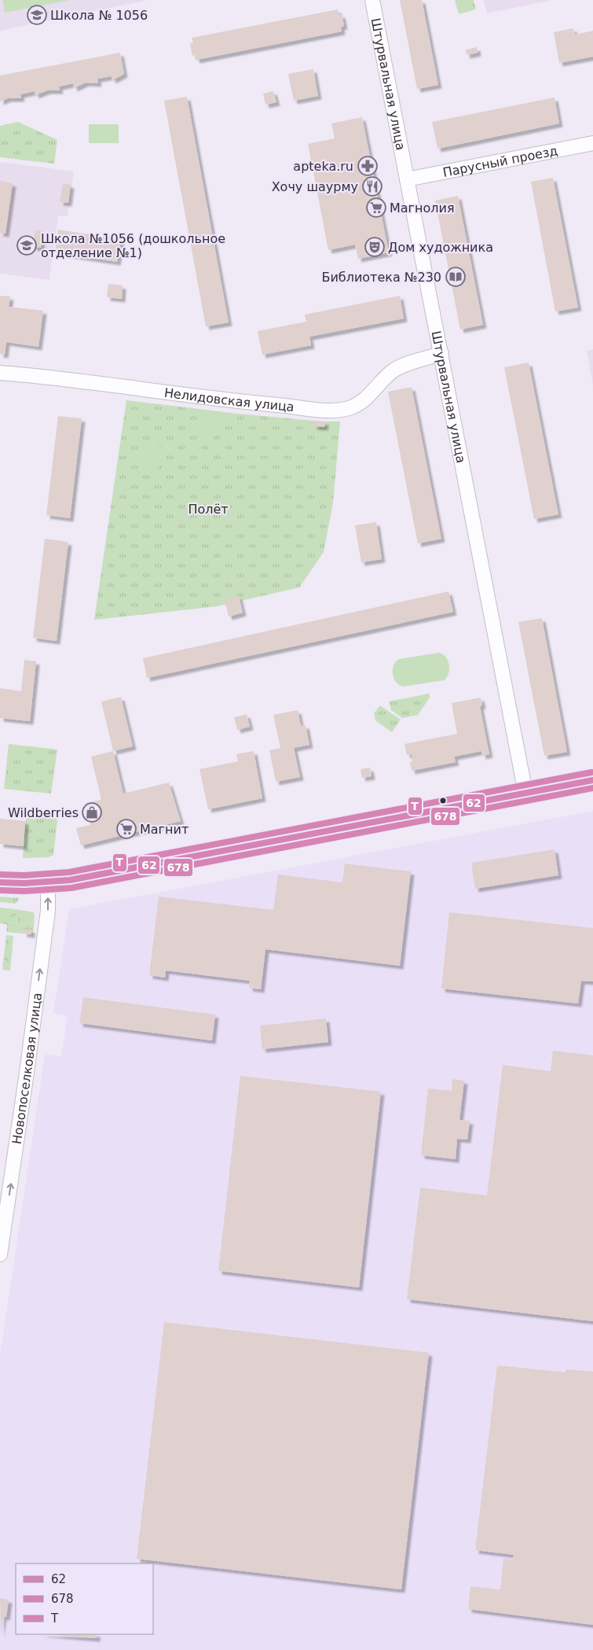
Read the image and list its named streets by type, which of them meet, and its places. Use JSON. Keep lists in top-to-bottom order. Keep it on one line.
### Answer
{"streets":{"street":["Штурвальная улица","Парусный проезд","Нелидовская улица","Новопоселковая улица"]},"crossings":[["Штурвальная улица","Парусный проезд"],["Штурвальная улица","Нелидовская улица"]],"one_way":["Новопоселковая улица"],"parks":["Полёт"],"places":{"school or university":["Школа № 1056","Школа №1056 (дошкольное отделение №1)"],"pharmacy":["apteka.ru"],"restaurant":["Хочу шаурму"],"supermarket":["Магнолия","Магнит"],"theatre":["Дом художника"],"library":["Библиотека №230"],"shop":["Wildberries"]},"lines":["transit line Т","transit line 62","transit line 678"],"legend":["62","678","Т"]}
